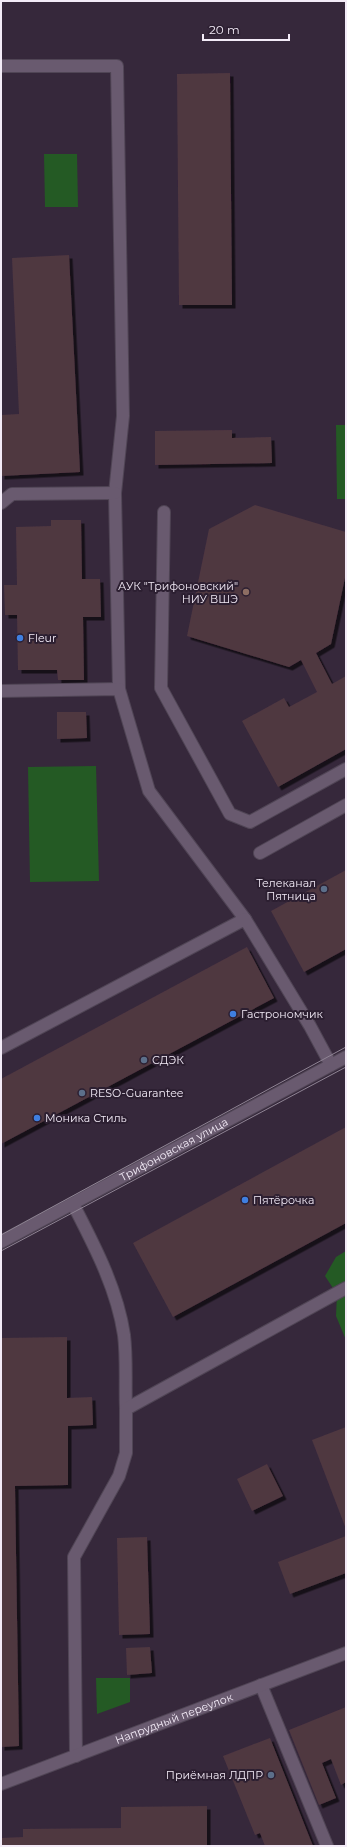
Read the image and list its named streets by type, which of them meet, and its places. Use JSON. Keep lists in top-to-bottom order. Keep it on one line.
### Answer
{"streets":{"street":["Трифоновская улица","Напрудный переулок"]},"places":["АУК \"Трифоновский\" НИУ ВШЭ","Fleur","Телеканал Пятница","Гастрономчик","СДЭК","RESO-Guarantee","Моника Стиль","Пятёрочка","Приёмная ЛДПР"],"scale_bar":"20 m"}
